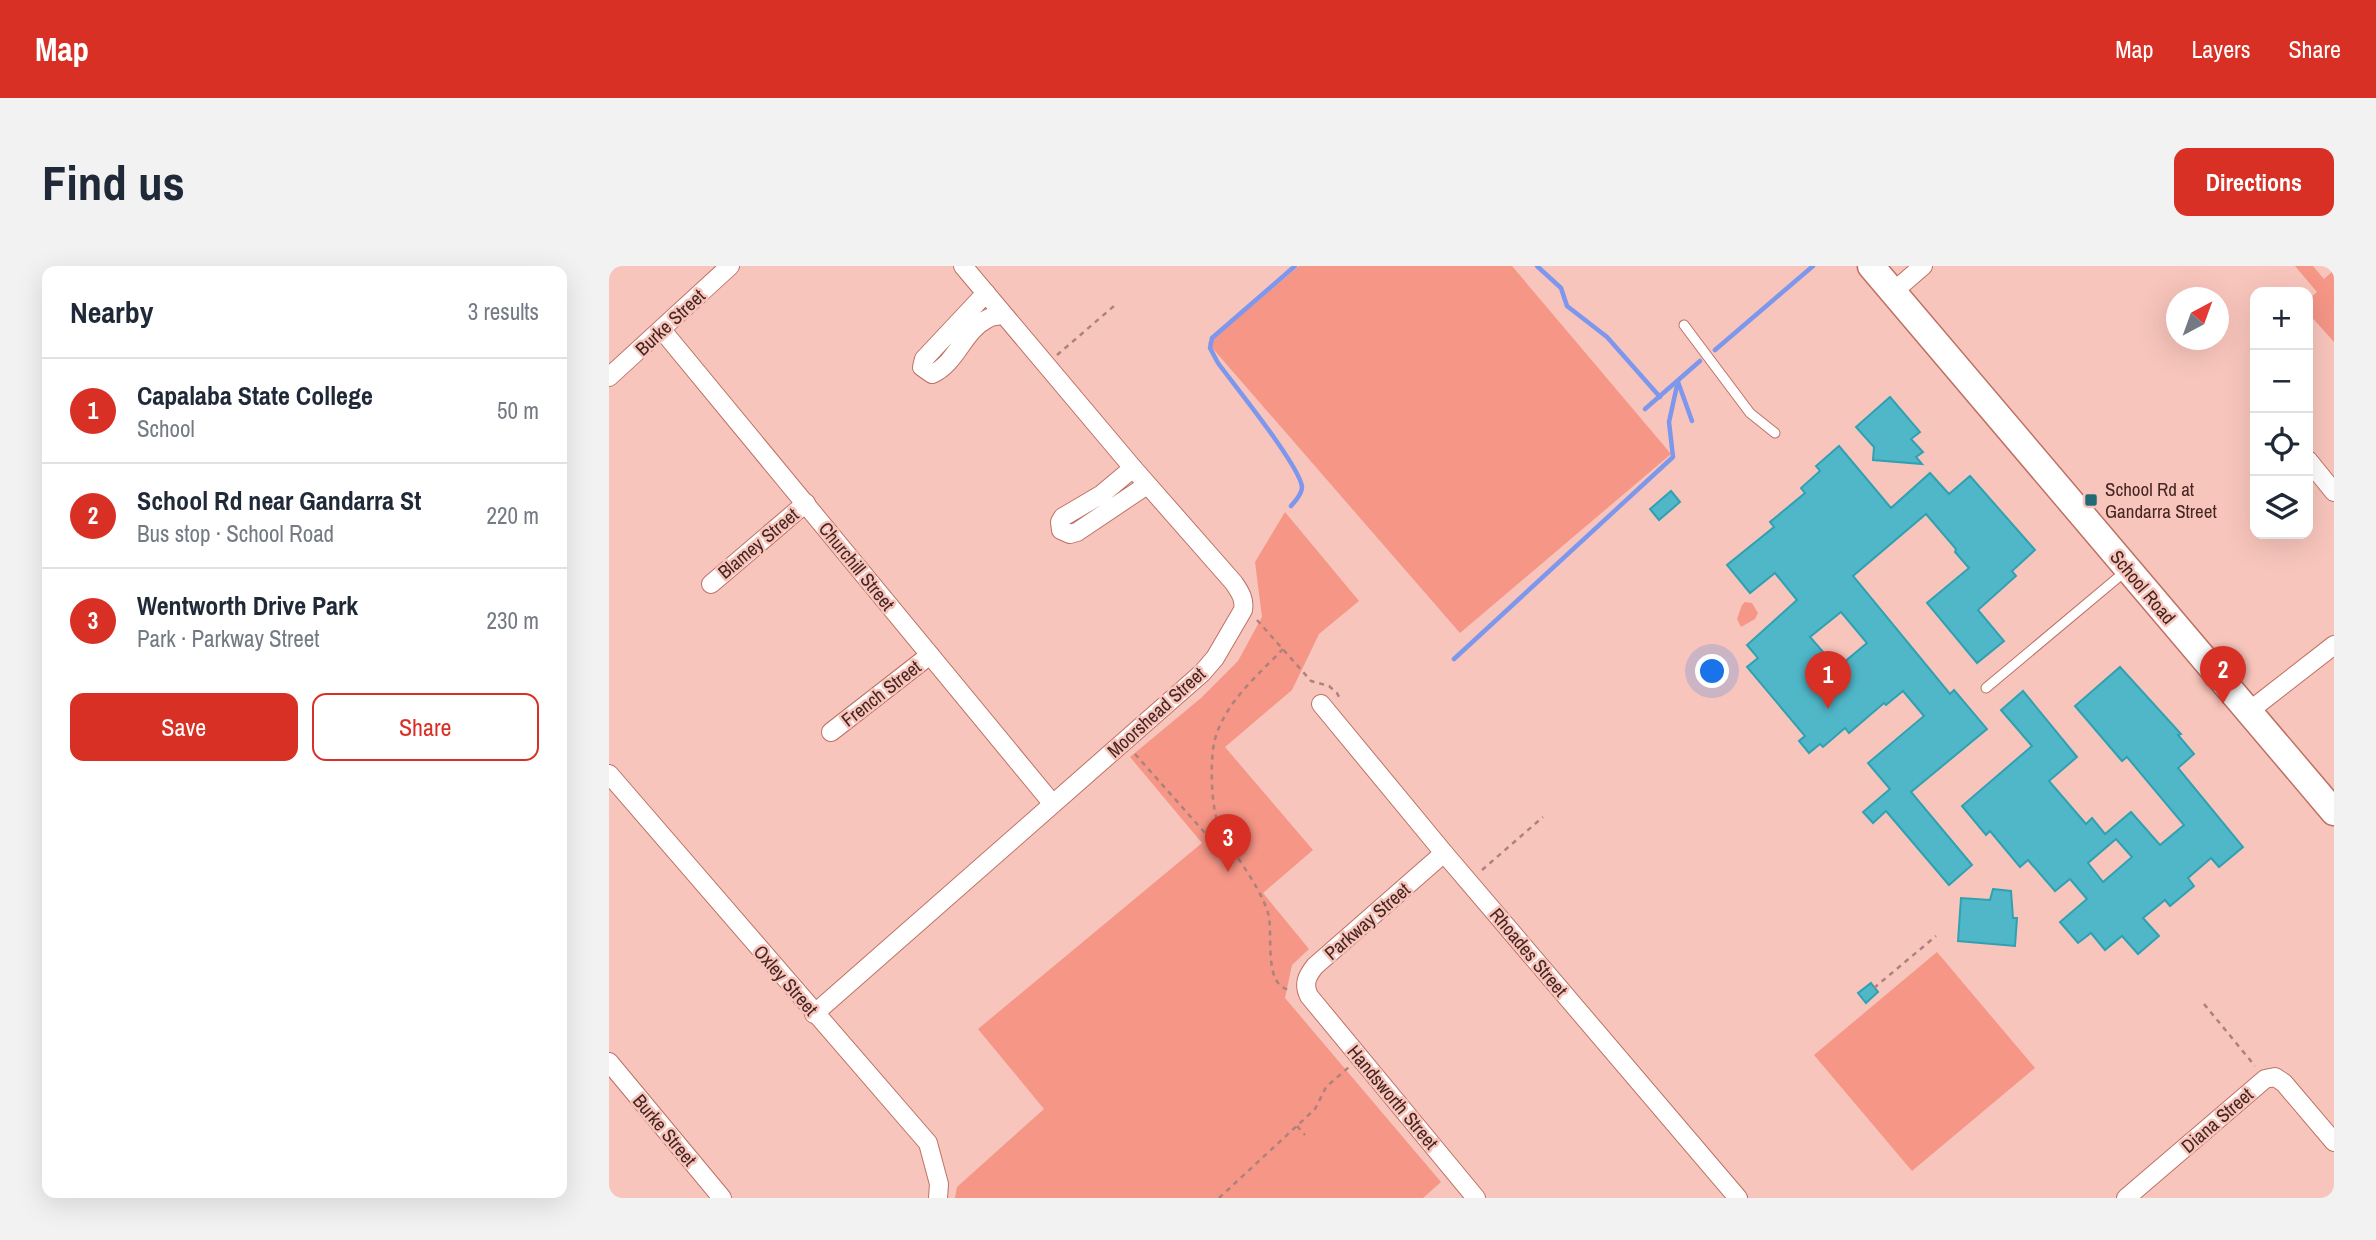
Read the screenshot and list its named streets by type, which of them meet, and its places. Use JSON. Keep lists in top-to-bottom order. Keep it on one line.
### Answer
{"streets":{"street":["Burke Street","Blamey Street","Churchill Street","School Road","French Street","Moorshead Street","Parkway Street","Rhoades Street","Oxley Street","Handsworth Street","Diana Street"]},"crossings":[["Burke Street","Churchill Street"],["Blamey Street","Churchill Street"],["Churchill Street","French Street"],["Churchill Street","Moorshead Street"],["Moorshead Street","Oxley Street"],["Parkway Street","Rhoades Street"],["Parkway Street","Handsworth Street"]],"places":{"transit":["School Rd at Gandarra Street"]},"north":"top right","page":{"header":"Map","nav":["Map","Layers","Share"],"buttons":["Directions",["Save","Share"]],"title":"Find us","heading":["Nearby","3 results"],"map_buttons":["+","−"],"list":[{"mark":"1","name":"Capalaba State College","note":"School","value":"50 m"},{"mark":"2","name":"School Rd near Gandarra St","note":"Bus stop · School Road","value":"220 m"},{"mark":"3","name":"Wentworth Drive Park","note":"Park · Parkway Street","value":"230 m"}],"pins":["2","1","3"]}}
